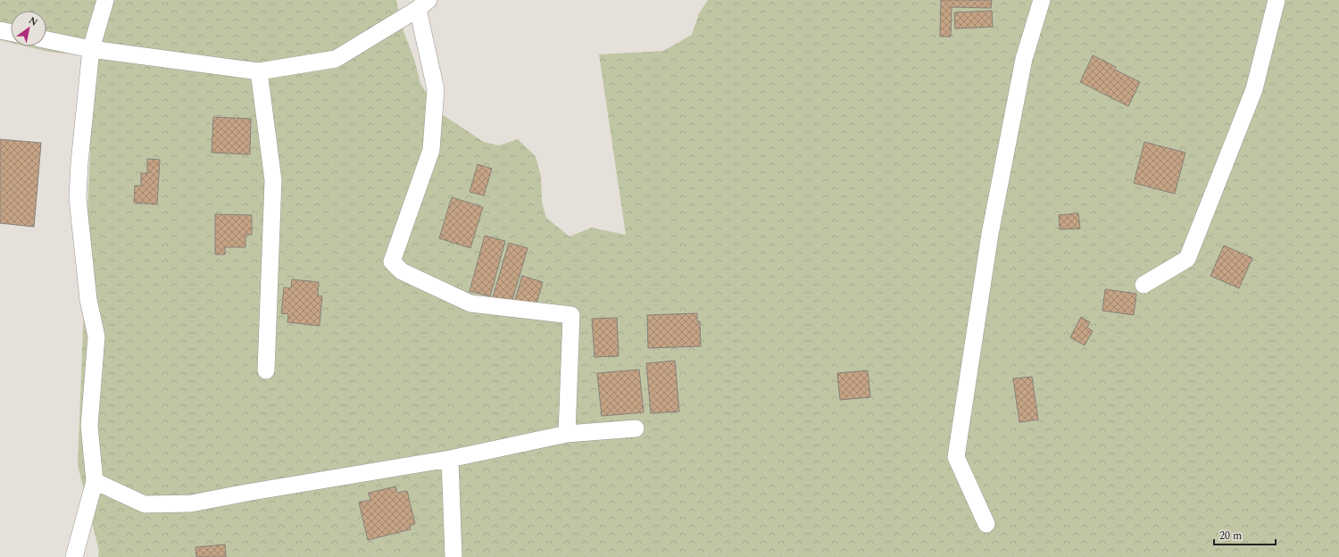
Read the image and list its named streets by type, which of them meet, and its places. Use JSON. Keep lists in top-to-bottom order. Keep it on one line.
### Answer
{"scale_bar":"20 m","north":"top right"}
